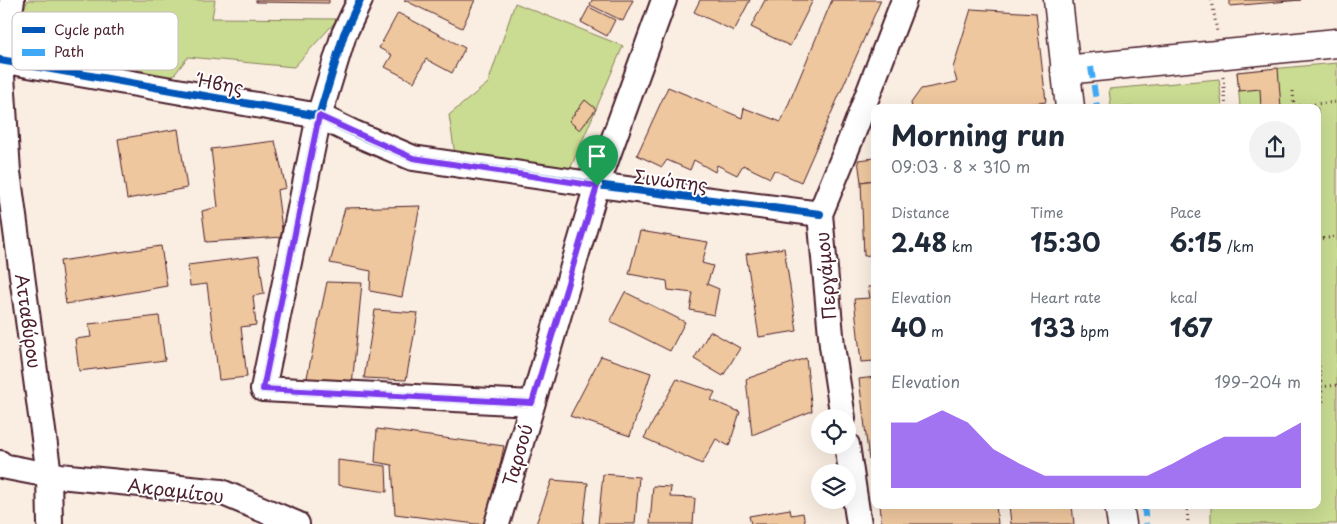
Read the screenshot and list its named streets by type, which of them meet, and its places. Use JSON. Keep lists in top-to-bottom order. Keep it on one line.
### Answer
{"streets":{"street":["Ήβης","Σινώπης","Περγάμου","Ατταβύρου","Ταρσού","Ακραμίτου"]},"crossings":[["Ήβης","Σινώπης"],["Σινώπης","Περγάμου"],["Σινώπης","Ταρσού"],["Ατταβύρου","Ακραμίτου"]],"legend":["Cycle path","Path"],"page":{"heading":["Morning run","09:03 · 8 × 310 m"],"stats":[["Distance","2.48 km"],["Time","15:30"],["Pace","6:15 /km"],["Elevation","40 m"],["Heart rate","133 bpm"],["kcal","167"]],"chart":["Elevation","199–204 m"]}}
